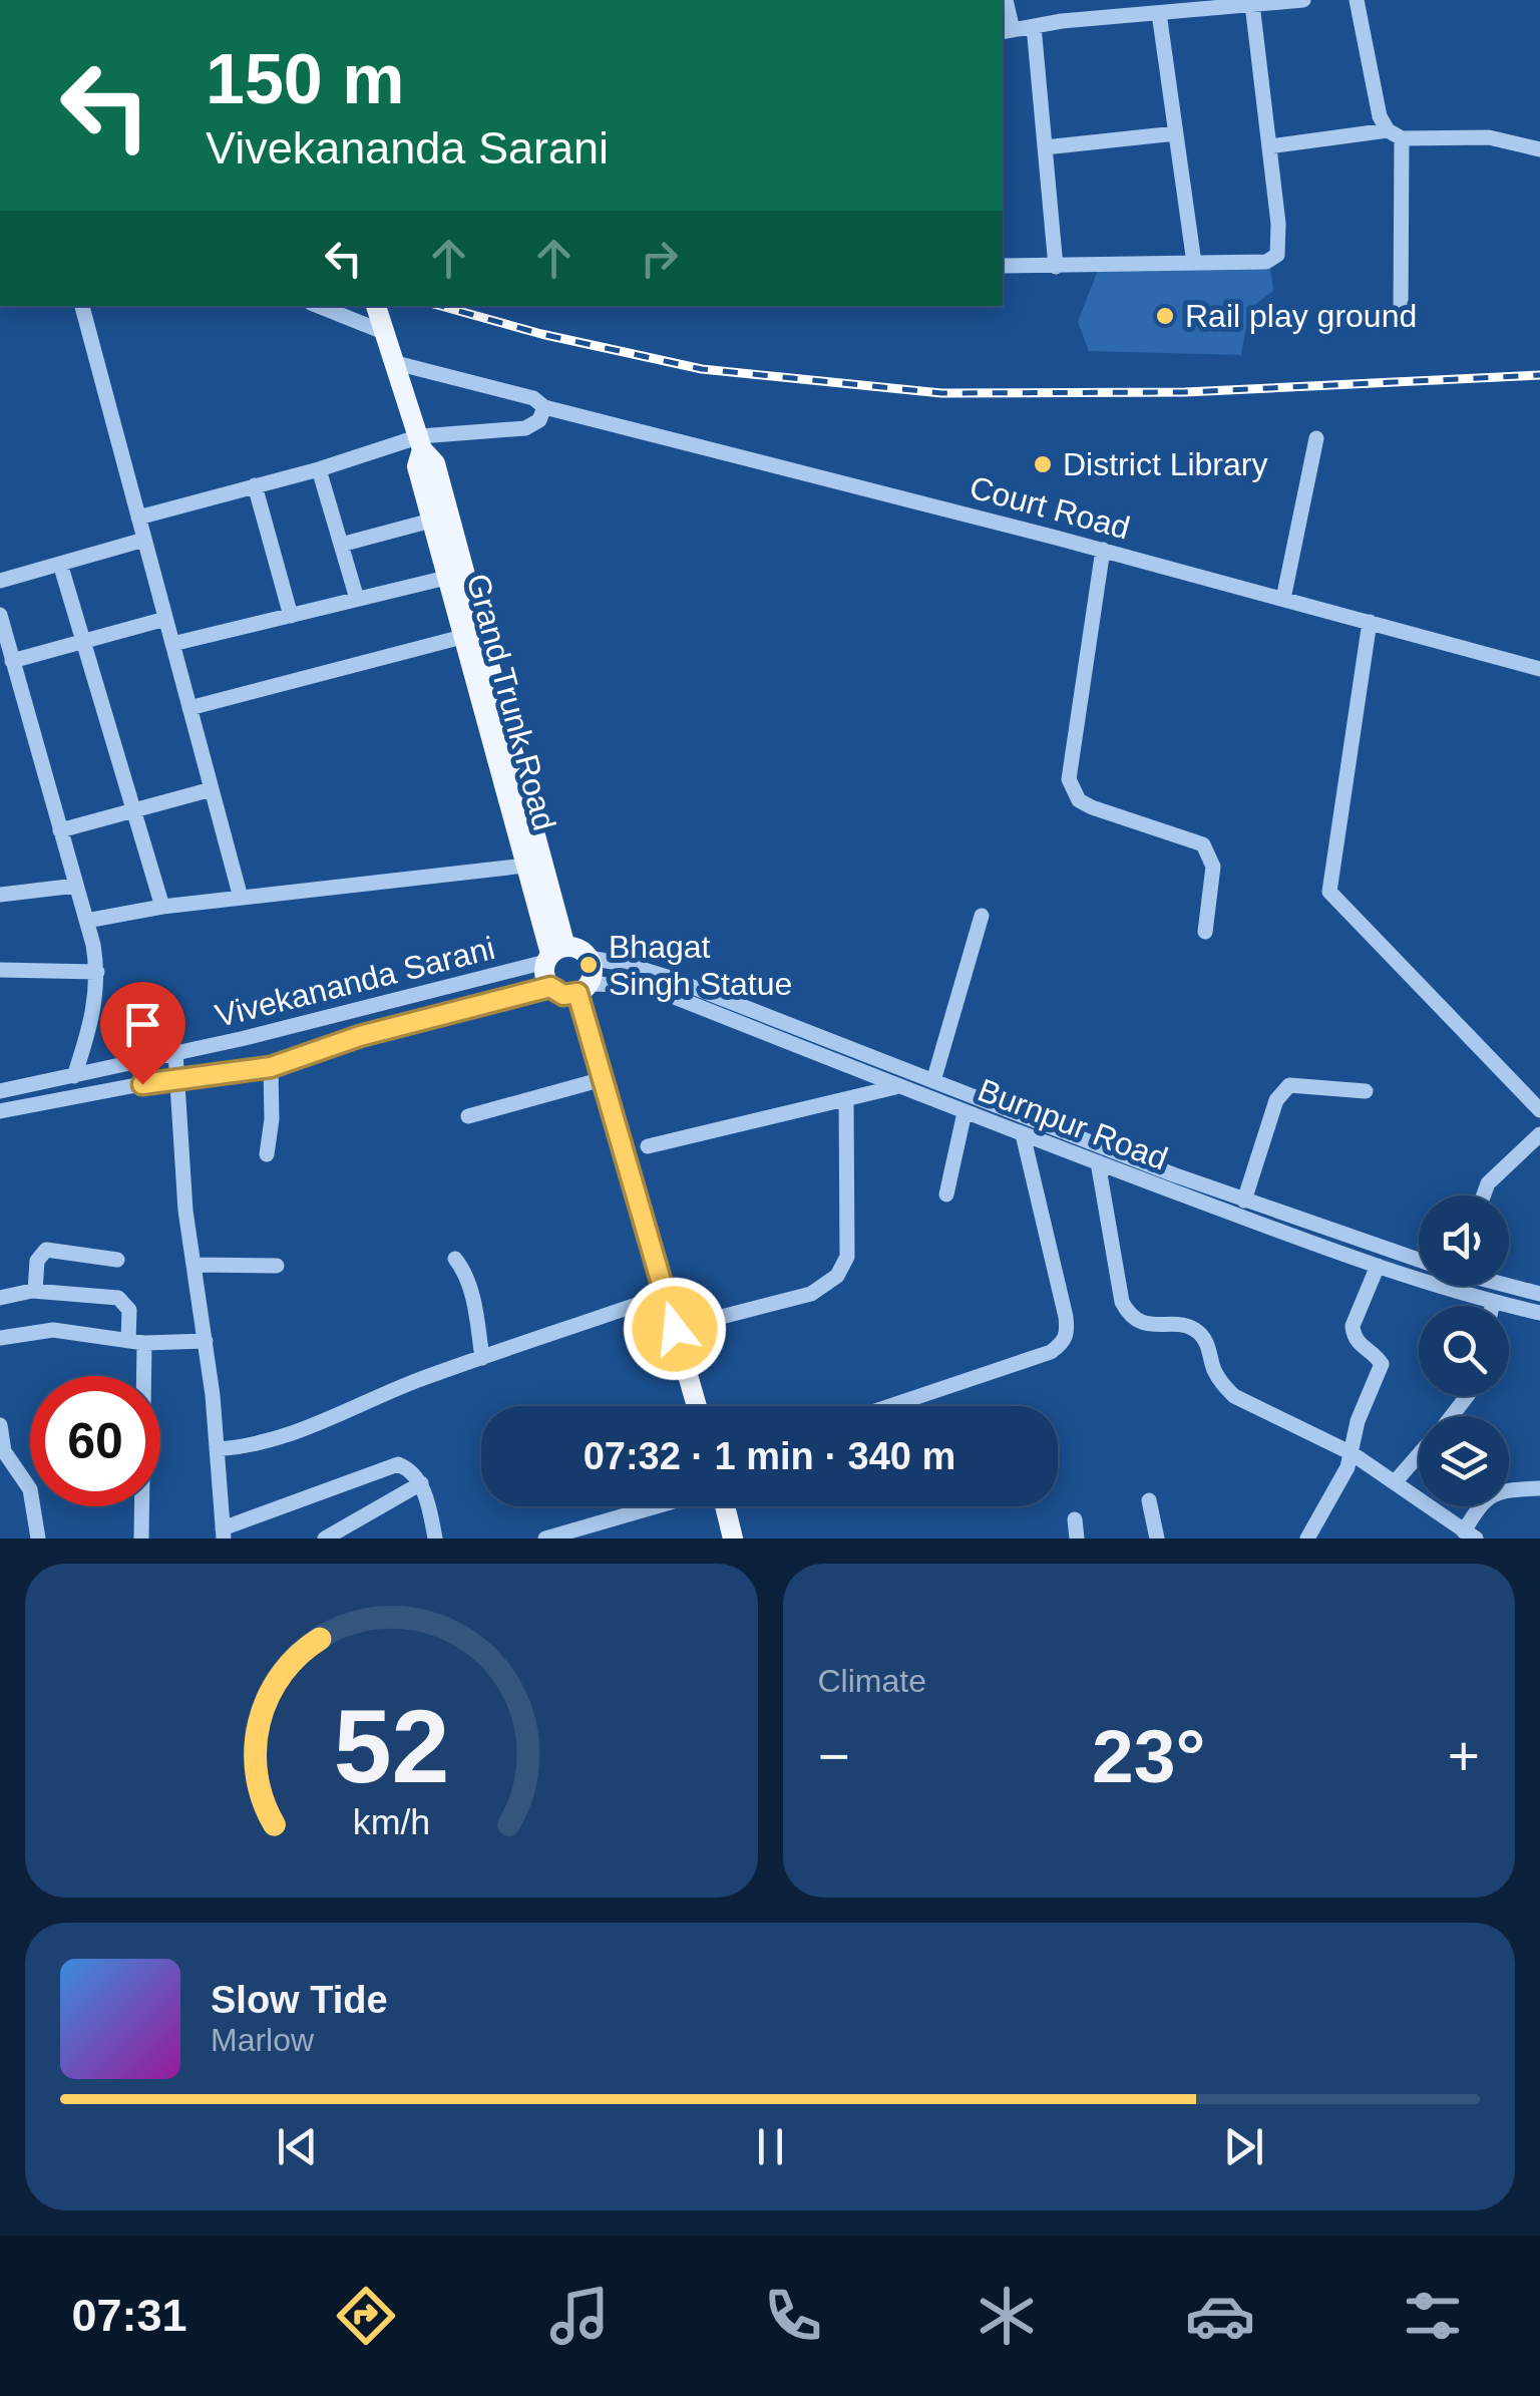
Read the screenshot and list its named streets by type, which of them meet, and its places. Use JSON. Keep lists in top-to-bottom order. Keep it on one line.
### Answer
{"streets":{"main road":["Grand Trunk Road"],"street":["Court Road","Vivekananda Sarani","Burnpur Road"]},"crossings":[["Grand Trunk Road","Vivekananda Sarani"],["Grand Trunk Road","Burnpur Road"],["Vivekananda Sarani","Burnpur Road"]],"places":["Rail play ground","District Library","Bhagat Singh Statue"],"page":{"turn":["150 m","Vivekananda Sarani"],"limit":"60","trip":"07:32 · 1 min · 340 m","tile":"Climate","heat":["−","23°","+"],"song":["Slow Tide","Marlow"],"tabs":"07:31","gauge":["52","km/h"]}}
